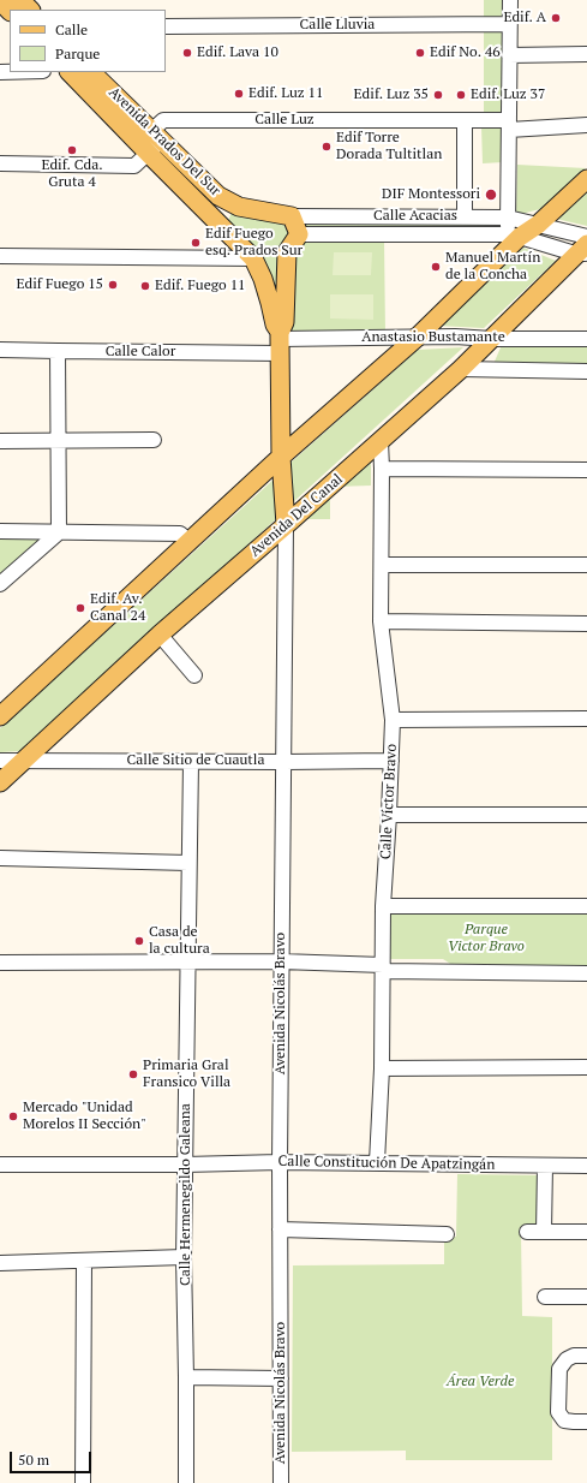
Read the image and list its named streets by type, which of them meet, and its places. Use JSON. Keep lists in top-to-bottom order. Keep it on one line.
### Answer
{"streets":{"main road":["Avenida Prados Del Sur","Avenida Del Canal"],"street":["Calle Lluvia","Calle Luz","Calle Acacias","Anastasio Bustamante","Calle Calor","Calle Sitio de Cuautla","Calle Víctor Bravo","Avenida Nicolás Bravo","Calle Constitución De Apatzingán","Calle Hermenegildo Galeana"]},"crossings":[["Calle Luz","Avenida Prados Del Sur"],["Avenida Prados Del Sur","Calle Acacias"],["Avenida Prados Del Sur","Anastasio Bustamante"],["Avenida Prados Del Sur","Calle Calor"],["Avenida Prados Del Sur","Avenida Del Canal"],["Avenida Prados Del Sur","Avenida Nicolás Bravo"],["Calle Acacias","Avenida Del Canal"],["Anastasio Bustamante","Calle Calor"],["Anastasio Bustamante","Avenida Del Canal"],["Avenida Del Canal","Calle Sitio de Cuautla"],["Avenida Del Canal","Calle Víctor Bravo"],["Avenida Del Canal","Avenida Nicolás Bravo"],["Calle Sitio de Cuautla","Calle Víctor Bravo"],["Calle Sitio de Cuautla","Avenida Nicolás Bravo"],["Calle Sitio de Cuautla","Calle Hermenegildo Galeana"],["Calle Víctor Bravo","Calle Constitución De Apatzingán"],["Avenida Nicolás Bravo","Calle Constitución De Apatzingán"],["Calle Constitución De Apatzingán","Calle Hermenegildo Galeana"]],"parks":["Parque Victor Bravo","Área Verde"],"places":["Edif. A","Edif. Lava 10","Edif No. 46","Edif. Luz 11","Edif. Luz 35","Edif. Luz 37","Edif Torre Dorada Tultitlan","Edif. Cda. Gruta 4","DIF Montessori","Edif Fuego esq. Prados Sur","Manuel Martín de la Concha","Edif Fuego 15","Edif. Fuego 11","Edif. Av. Canal 24","Casa de la cultura","Primaria Gral Fransico Villa","Mercado \"Unidad Morelos II Sección\""],"legend":["Calle","Parque"],"scale_bar":"50 m"}
